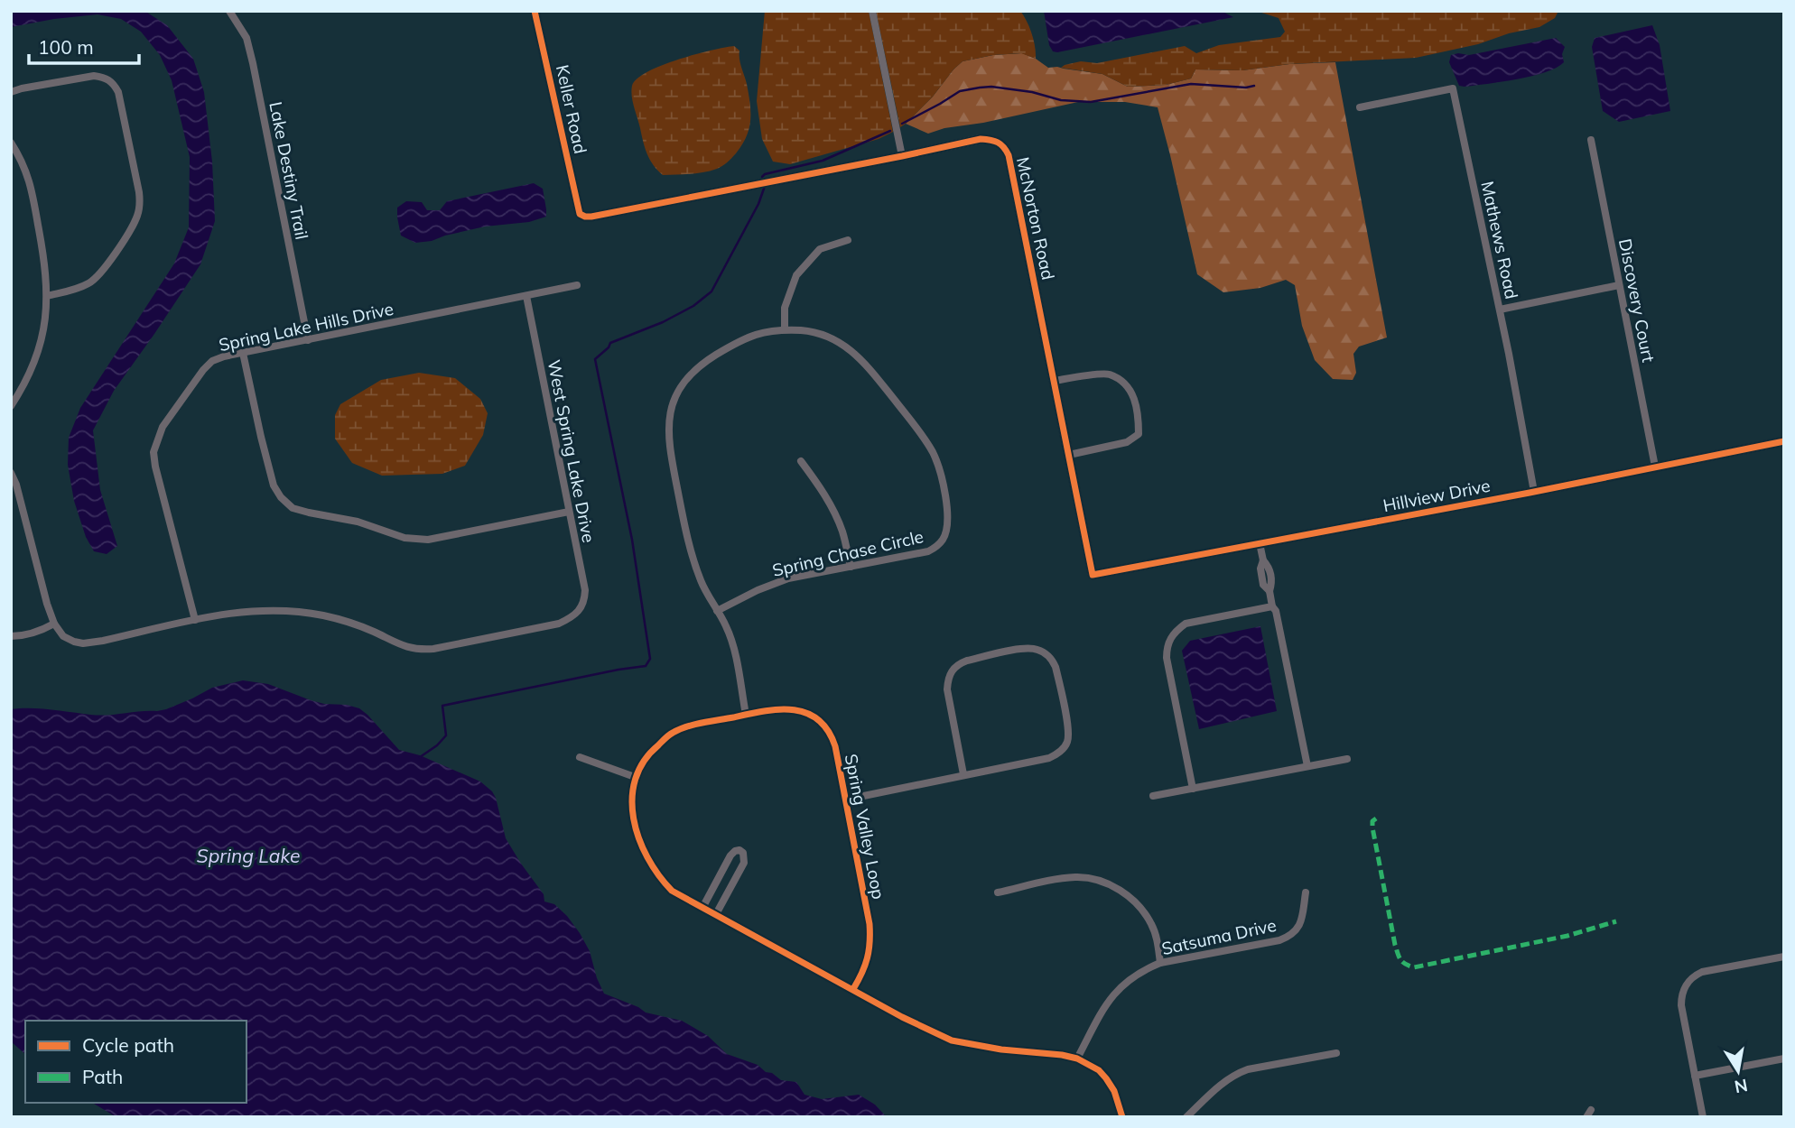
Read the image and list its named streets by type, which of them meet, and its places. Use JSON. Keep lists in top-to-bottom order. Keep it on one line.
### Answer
{"streets":{"street":["Keller Road","Lake Destiny Trail","McNorton Road","Mathews Road","Discovery Court","Spring Lake Hills Drive","West Spring Lake Drive","Hillview Drive","Spring Chase Circle","Spring Valley Loop","Satsuma Drive"]},"crossings":[["Keller Road","McNorton Road"],["Lake Destiny Trail","Spring Lake Hills Drive"],["McNorton Road","Hillview Drive"],["Mathews Road","Hillview Drive"],["Discovery Court","Hillview Drive"],["Spring Lake Hills Drive","West Spring Lake Drive"],["Spring Chase Circle","Spring Valley Loop"]],"water":["Spring Lake"],"legend":["Cycle path","Path"],"scale_bar":"100 m","north":"bottom"}
